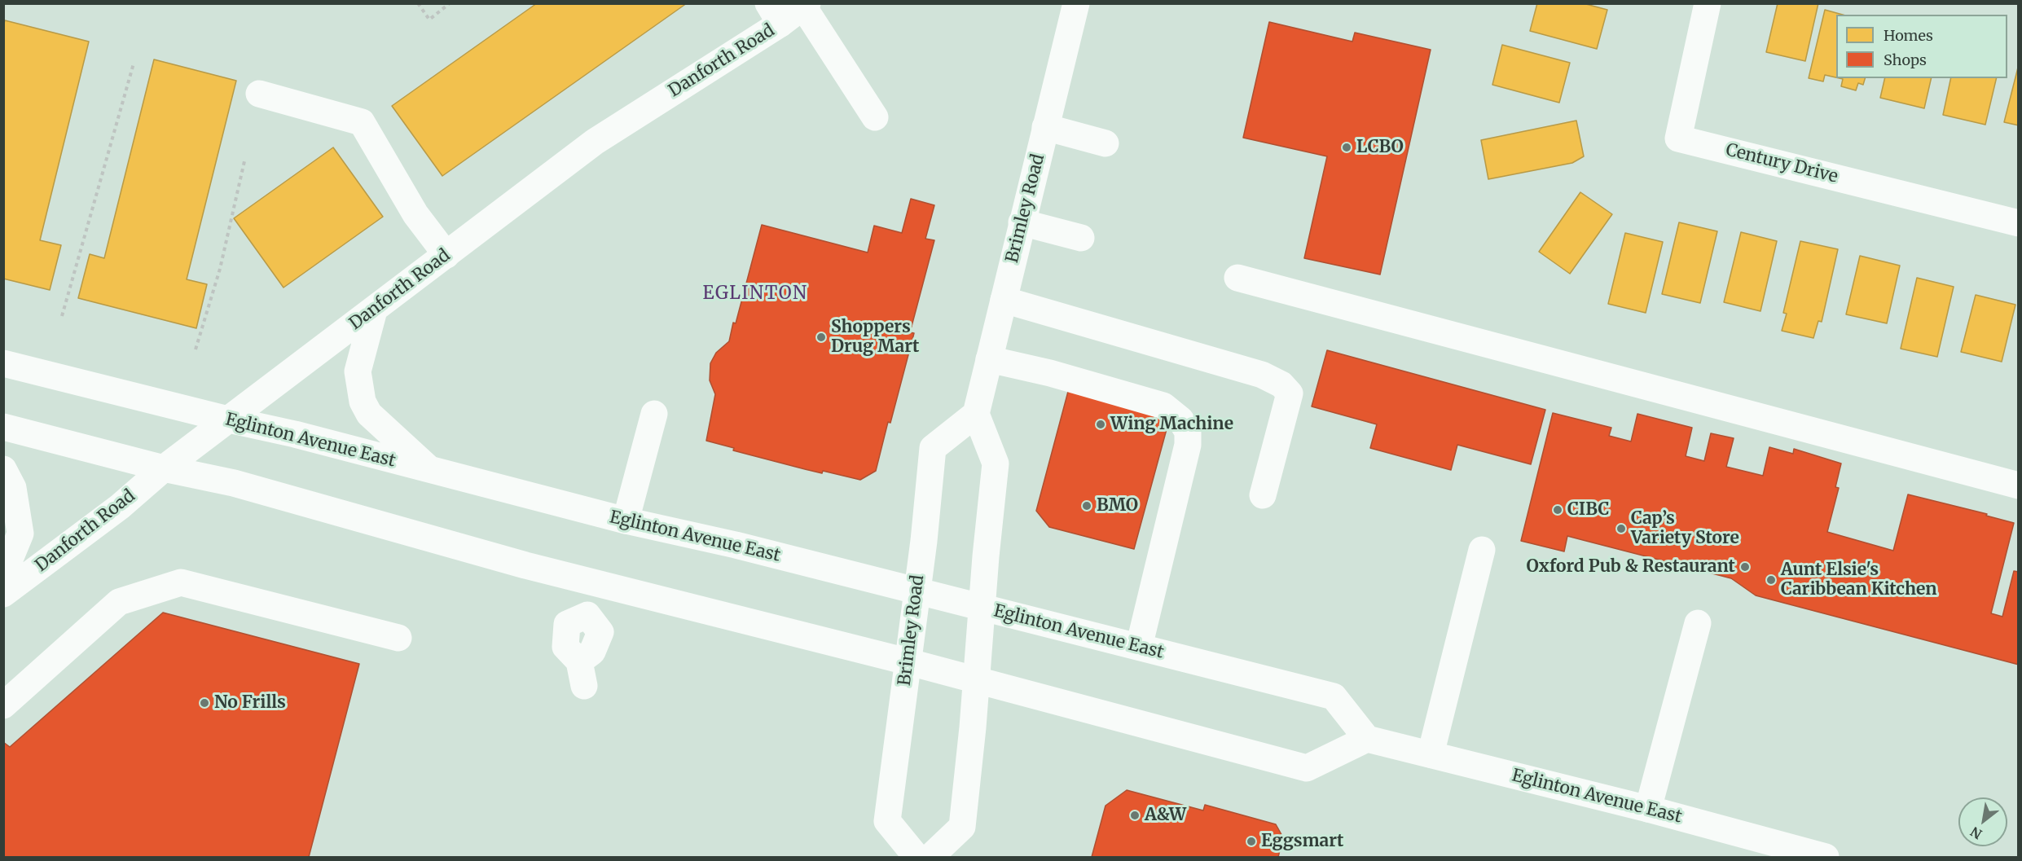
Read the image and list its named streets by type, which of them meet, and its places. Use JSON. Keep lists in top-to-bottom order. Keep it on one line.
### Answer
{"streets":{"main road":["Danforth Road","Century Drive","Brimley Road","Eglinton Avenue East"]},"crossings":[["Danforth Road","Eglinton Avenue East"],["Brimley Road","Eglinton Avenue East"]],"districts":["EGLINTON"],"places":["LCBO","Shoppers Drug Mart","Wing Machine","BMO","CIBC","Cap’s Variety Store","Oxford Pub & Restaurant","Aunt Elsie's Caribbean Kitchen","No Frills","A&W","Eggsmart"],"legend":["Homes","Shops"],"north":"bottom left"}
